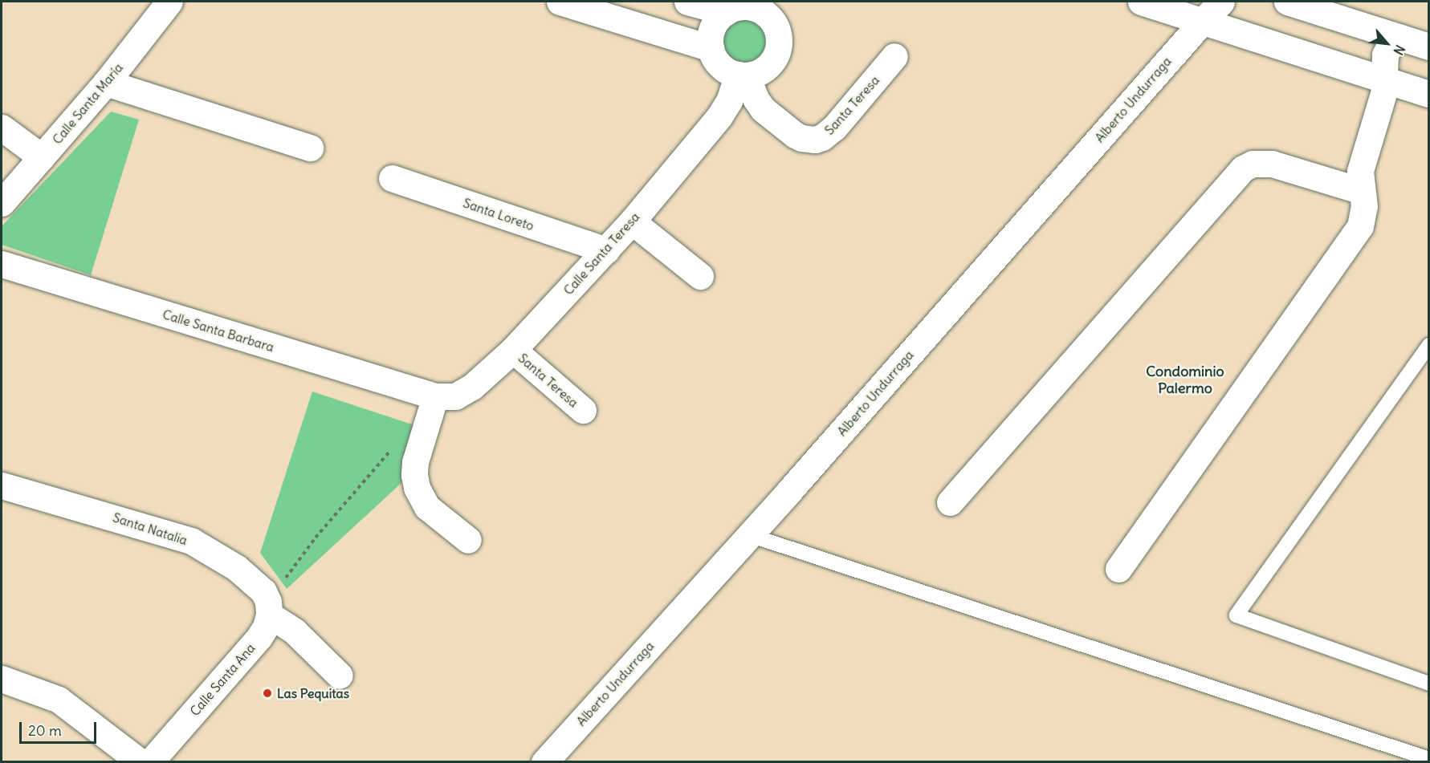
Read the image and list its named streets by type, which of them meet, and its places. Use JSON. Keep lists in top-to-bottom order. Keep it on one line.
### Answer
{"streets":{"street":["Alberto Undurraga","Calle Santa María","Santa Teresa","Santa Loreto","Calle Santa Teresa","Calle Santa Barbara","Santa Natalia","Calle Santa Ana"]},"crossings":[["Santa Teresa","Calle Santa Teresa"],["Santa Loreto","Calle Santa Teresa"],["Calle Santa Teresa","Calle Santa Barbara"],["Santa Natalia","Calle Santa Ana"]],"districts":["Condominio Palermo"],"places":["Las Pequitas"],"scale_bar":"20 m","north":"bottom right"}
